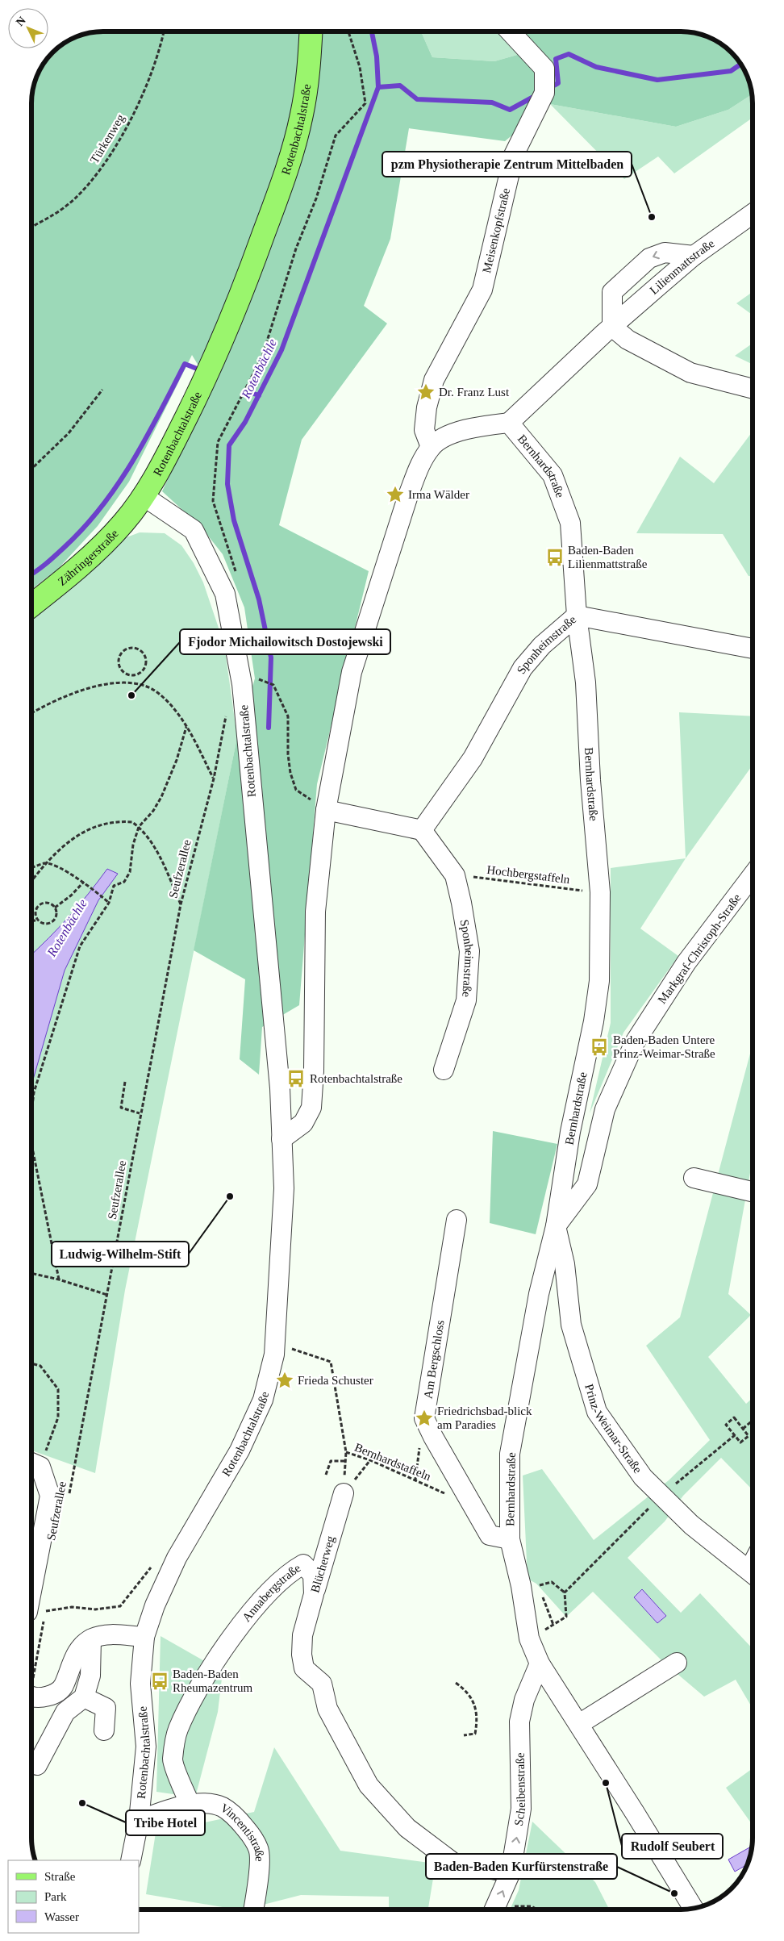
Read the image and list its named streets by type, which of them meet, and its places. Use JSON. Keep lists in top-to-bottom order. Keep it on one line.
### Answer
{"streets":{"main road":["Rotenbachtalstraße","Zähringerstraße"],"street":["Meisenkopfstraße","Lilienmattstraße","Bernhardstraße","Sponheimstraße","Markgraf-Christoph-Straße","Am Bergschloss","Prinz-Weimar-Straße","Blücherweg","Annabergstraße","Scheibenstraße","Vincentistraße"],"path":["Türkenweg","Seufzerallee","Hochbergstaffeln","Bernhardstaffeln"]},"crossings":[["Rotenbachtalstraße","Bernhardstraße"],["Rotenbachtalstraße","Zähringerstraße"],["Rotenbachtalstraße","Vincentistraße"],["Meisenkopfstraße","Bernhardstraße"],["Lilienmattstraße","Bernhardstraße"],["Bernhardstraße","Sponheimstraße"],["Bernhardstraße","Hochbergstaffeln"],["Bernhardstraße","Markgraf-Christoph-Straße"],["Bernhardstraße","Am Bergschloss"],["Bernhardstraße","Prinz-Weimar-Straße"],["Bernhardstraße","Scheibenstraße"],["Sponheimstraße","Hochbergstaffeln"],["Markgraf-Christoph-Straße","Prinz-Weimar-Straße"],["Blücherweg","Annabergstraße"],["Annabergstraße","Scheibenstraße"],["Annabergstraße","Vincentistraße"]],"one_way":["Scheibenstraße"],"water":["Rotenbächle"],"places":{"other":["pzm Physiotherapie Zentrum Mittelbaden","Fjodor Michailowitsch Dostojewski","Ludwig-Wilhelm-Stift","Rudolf Seubert","Tribe Hotel","Baden-Baden Kurfürstenstraße"],"place":["Dr. Franz Lust","Irma Wälder","Frieda Schuster","Friedrichsbad-blick am Paradies"],"bus stop":["Baden-Baden Lilienmattstraße","Baden-Baden Untere Prinz-Weimar-Straße","Rotenbachtalstraße","Baden-Baden Rheumazentrum"]},"legend":["Straße","Park","Wasser"],"north":"top left"}
